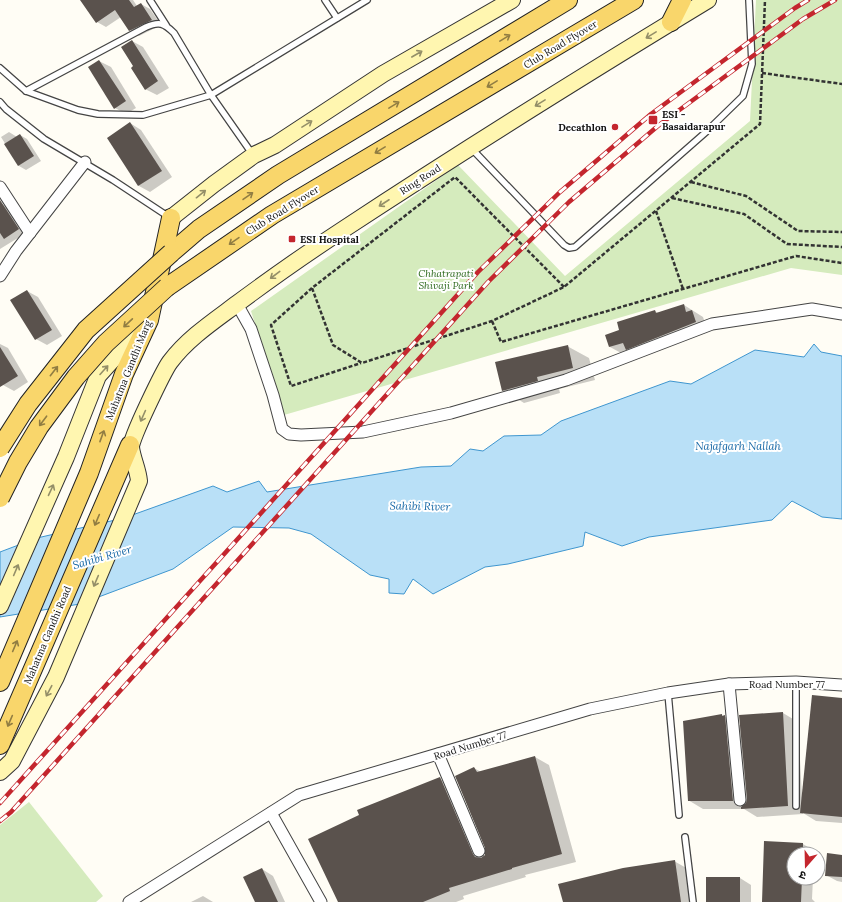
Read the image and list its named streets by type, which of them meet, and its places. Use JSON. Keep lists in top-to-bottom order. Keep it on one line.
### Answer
{"streets":{"main road":["Club Road Flyover","Ring Road","Mahatma Gandhi Marg","Mahatma Gandhi Road"],"street":["Road Number 77"]},"crossings":[["Ring Road","Mahatma Gandhi Road"]],"water":["Najafgarh Nallah","Sahibi River"],"parks":["Chhatrapati Shivaji Park"],"places":{"transit":["ESI - Basaidarapur","ESI Hospital"],"other":["Decathlon"]},"north":"bottom"}
